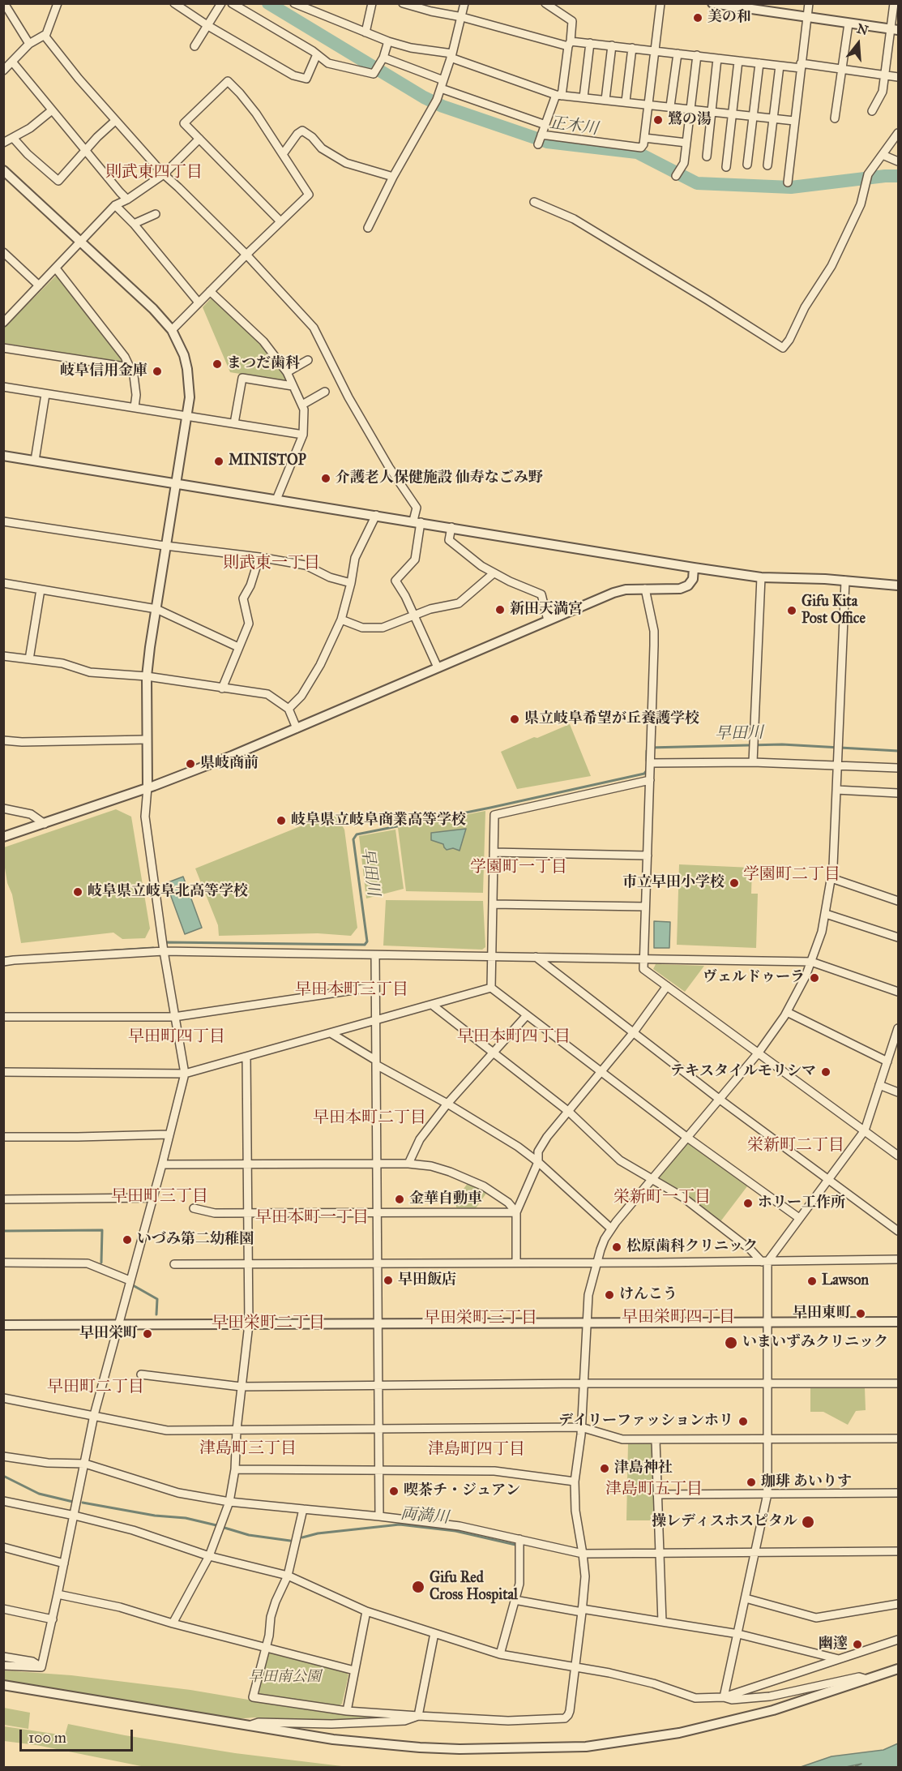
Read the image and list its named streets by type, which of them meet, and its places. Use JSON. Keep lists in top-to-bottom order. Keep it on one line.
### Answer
{"districts":["則武東四丁目","則武東一丁目","学園町一丁目","学園町二丁目","早田本町三丁目","早田町四丁目","早田本町四丁目","早田本町二丁目","栄新町二丁目","早田町三丁目","栄新町一丁目","早田本町一丁目","早田栄町四丁目","早田栄町三丁目","早田栄町二丁目","早田町二丁目","津島町三丁目","津島町四丁目","津島町五丁目"],"water":["正木川","早田川","両満川"],"parks":["早田南公園"],"places":["美の和","鷺の湯","まつだ歯科","岐阜信用金庫","MINISTOP","介護老人保健施設 仙寿なごみ野","新田天満宮","Gifu Kita Post Office","県立岐阜希望が丘養護学校","県岐商前","岐阜県立岐阜商業高等学校","市立早田小学校","岐阜県立岐阜北高等学校","ヴェルドゥーラ","テキスタイルモリシマ","金華自動車","ホリー工作所","いづみ第二幼稚園","松原歯科クリニック","早田飯店","Lawson","けんこう","早田東町","早田栄町","いまいずみクリニック","デイリーファッションホリ","津島神社","珈琲 あいりす","喫茶チ・ジュアン","操レディスホスピタル","Gifu Red Cross Hospital","幽邃"],"scale_bar":"100 m","north":"top"}
